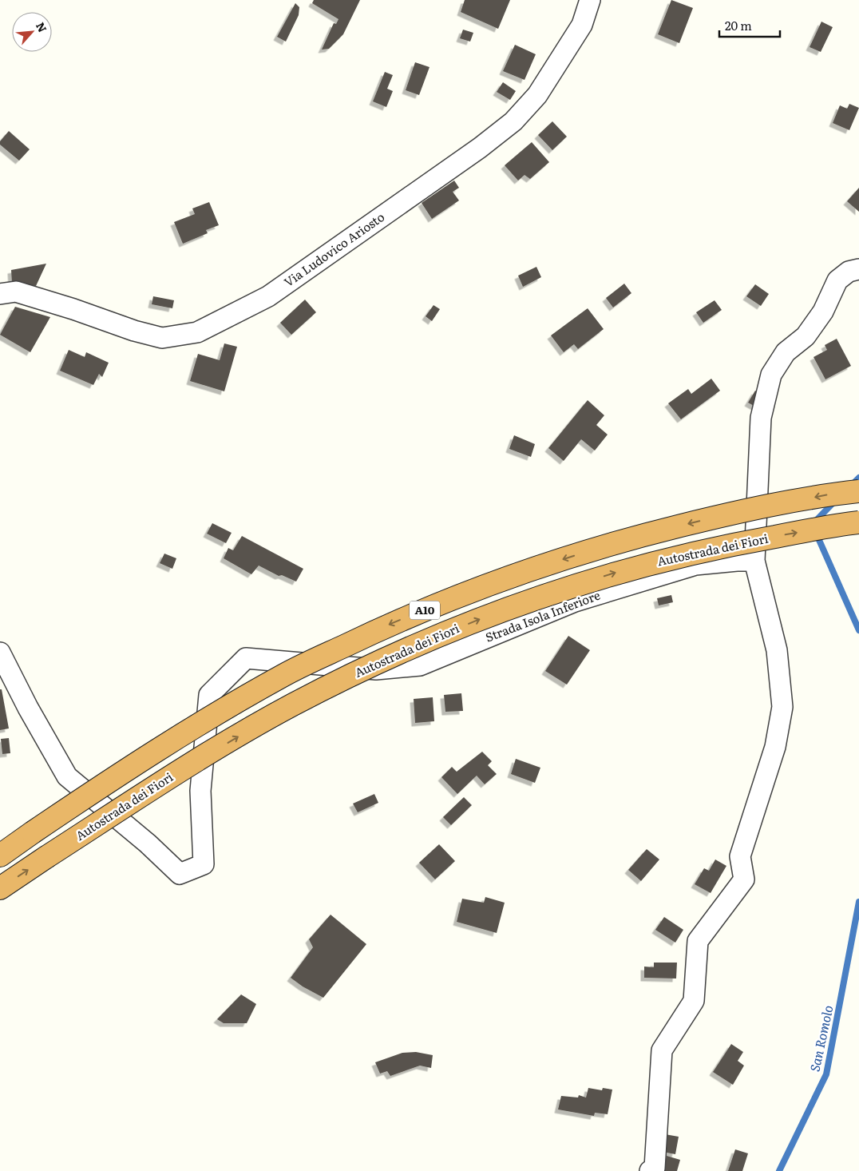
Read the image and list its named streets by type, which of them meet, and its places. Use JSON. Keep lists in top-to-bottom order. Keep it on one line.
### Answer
{"streets":{"highway":["Autostrada dei Fiori","A10"],"street":["Via Ludovico Ariosto","Strada Isola Inferiore"]},"water":["San Romolo"],"scale_bar":"20 m","north":"top right"}
